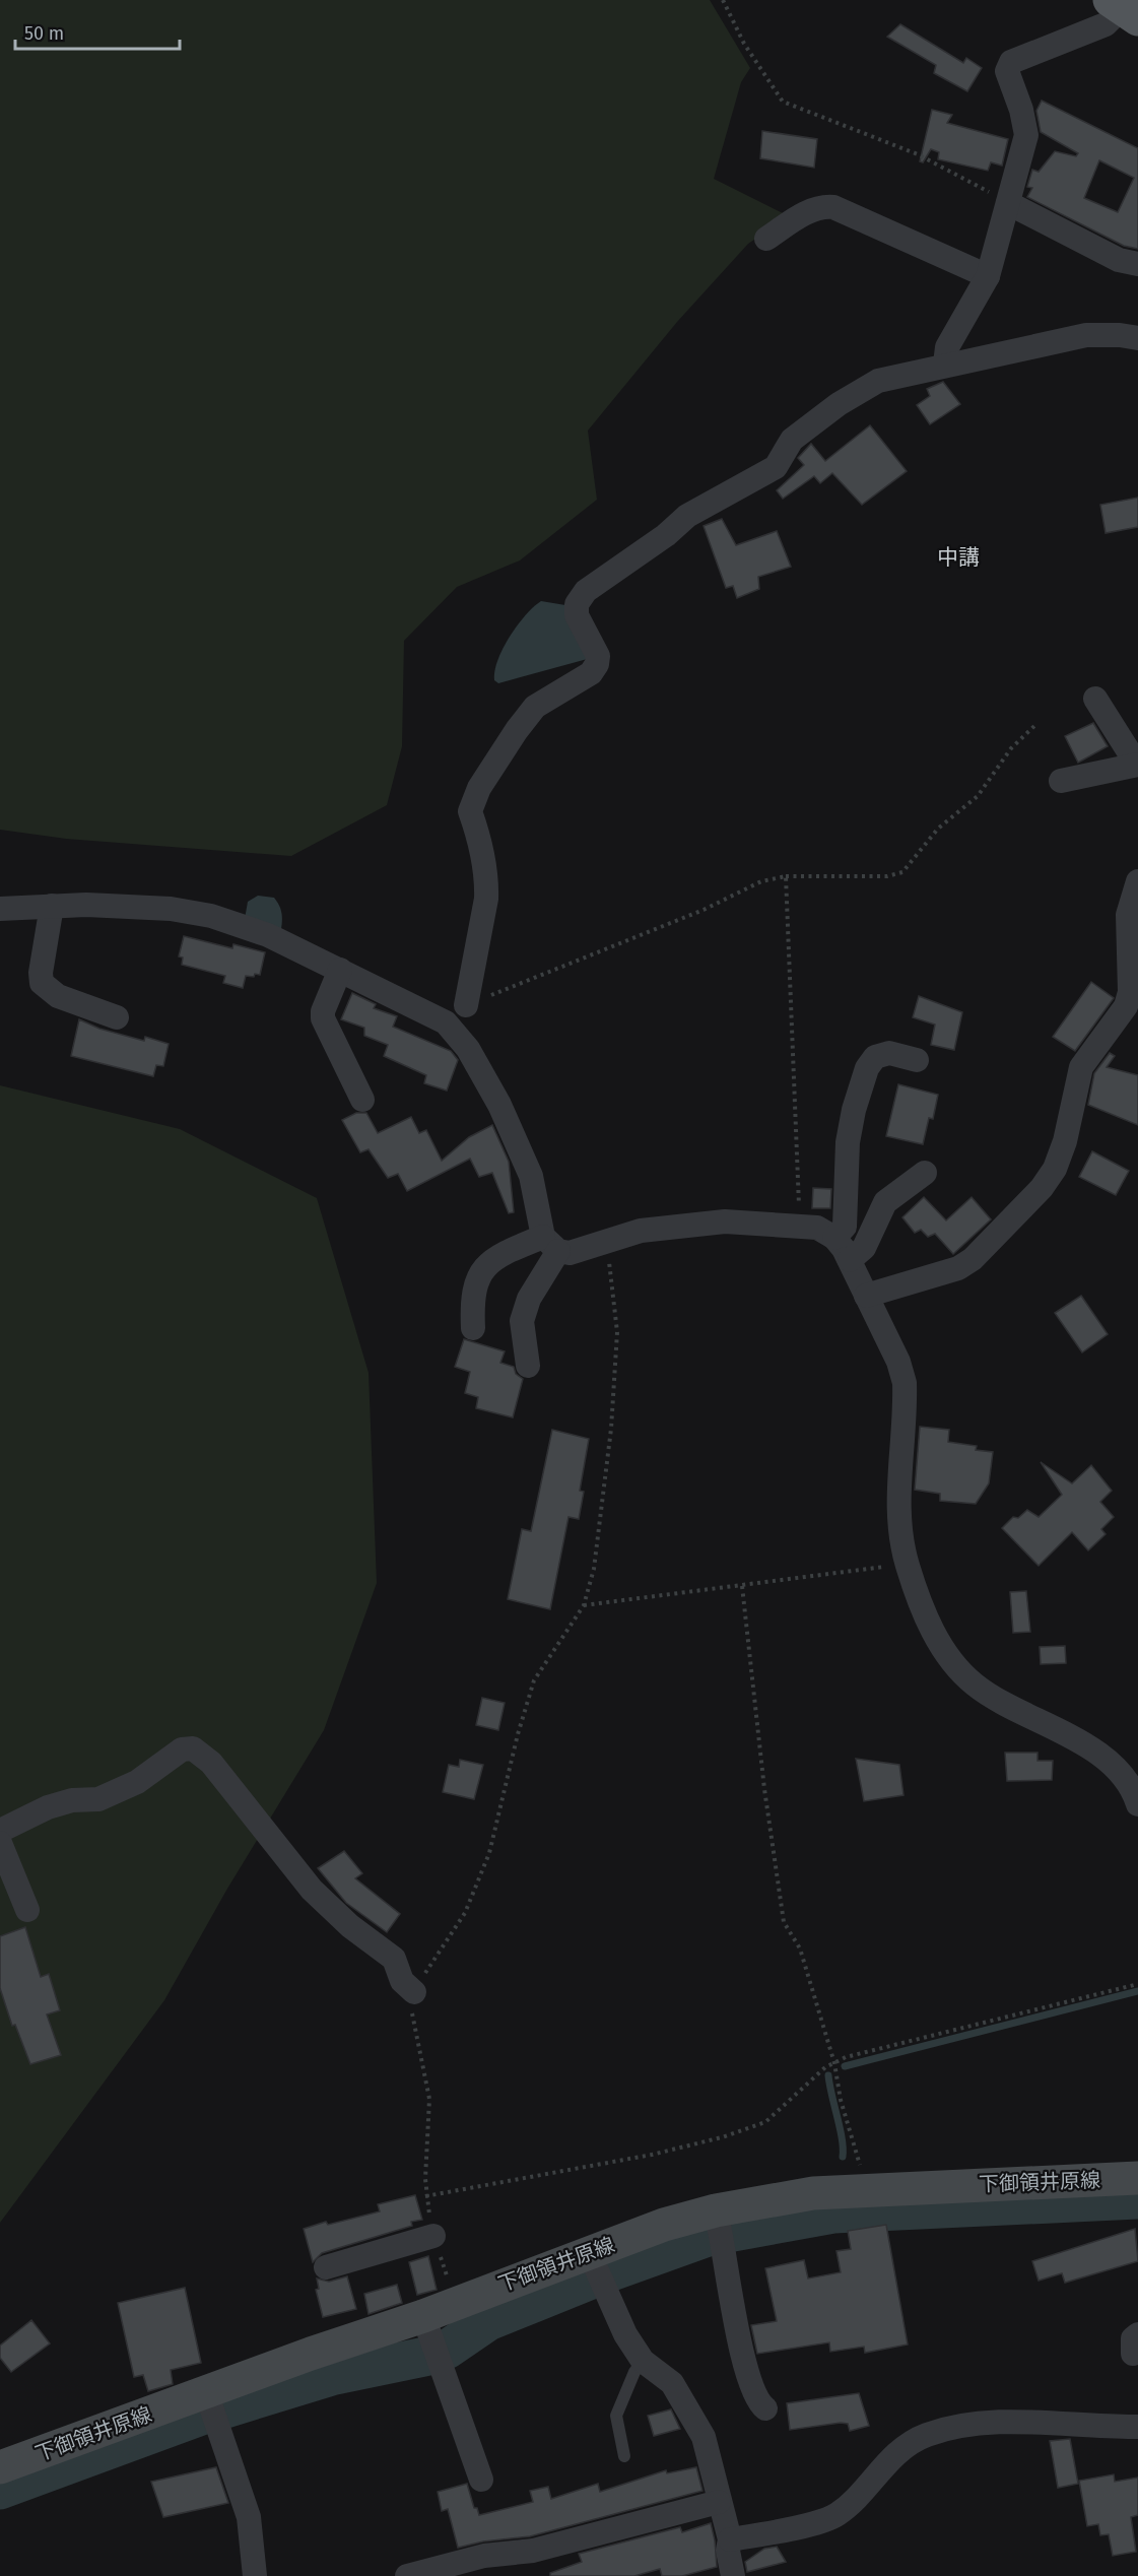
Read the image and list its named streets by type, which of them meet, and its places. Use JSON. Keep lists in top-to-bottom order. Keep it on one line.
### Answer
{"streets":{"main road":["下御領井原線"]},"districts":["中講"],"scale_bar":"50 m"}
